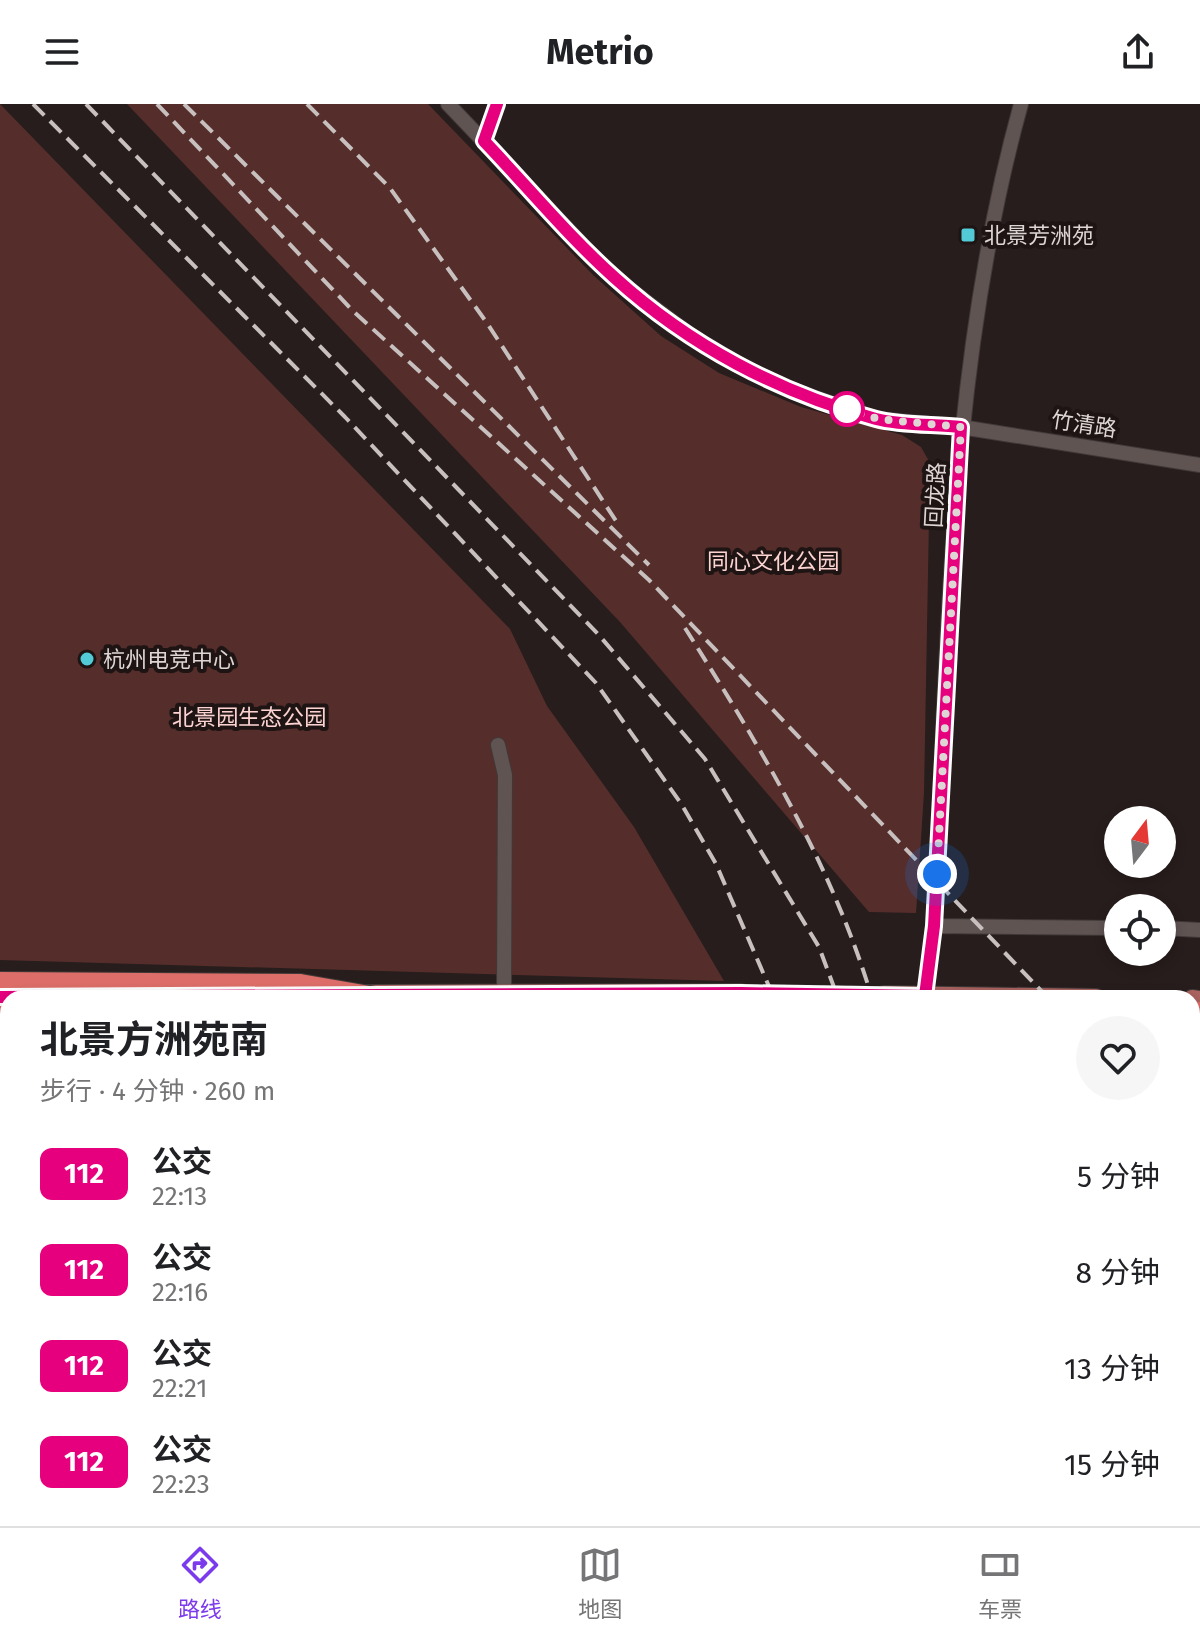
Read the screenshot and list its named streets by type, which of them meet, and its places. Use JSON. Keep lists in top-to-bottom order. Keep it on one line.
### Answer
{"streets":{"street":["竹清路","回龙路"]},"crossings":[["竹清路","回龙路"]],"parks":["同心文化公园","北景园生态公园"],"places":{"transit":["北景芳洲苑"],"other":["杭州电竞中心"]},"lines":["bus line 112"],"north":"top","page":{"header":"Metrio","heading":["北景方洲苑南","步行 · 4 分钟 · 260 m"],"list":[{"mark":"112","name":"公交","note":"22:13","value":"5 分钟"},{"mark":"112","name":"公交","note":"22:16","value":"8 分钟"},{"mark":"112","name":"公交","note":"22:21","value":"13 分钟"},{"mark":"112","name":"公交","note":"22:23","value":"15 分钟"}],"tabs":["路线","地图","车票"]}}
